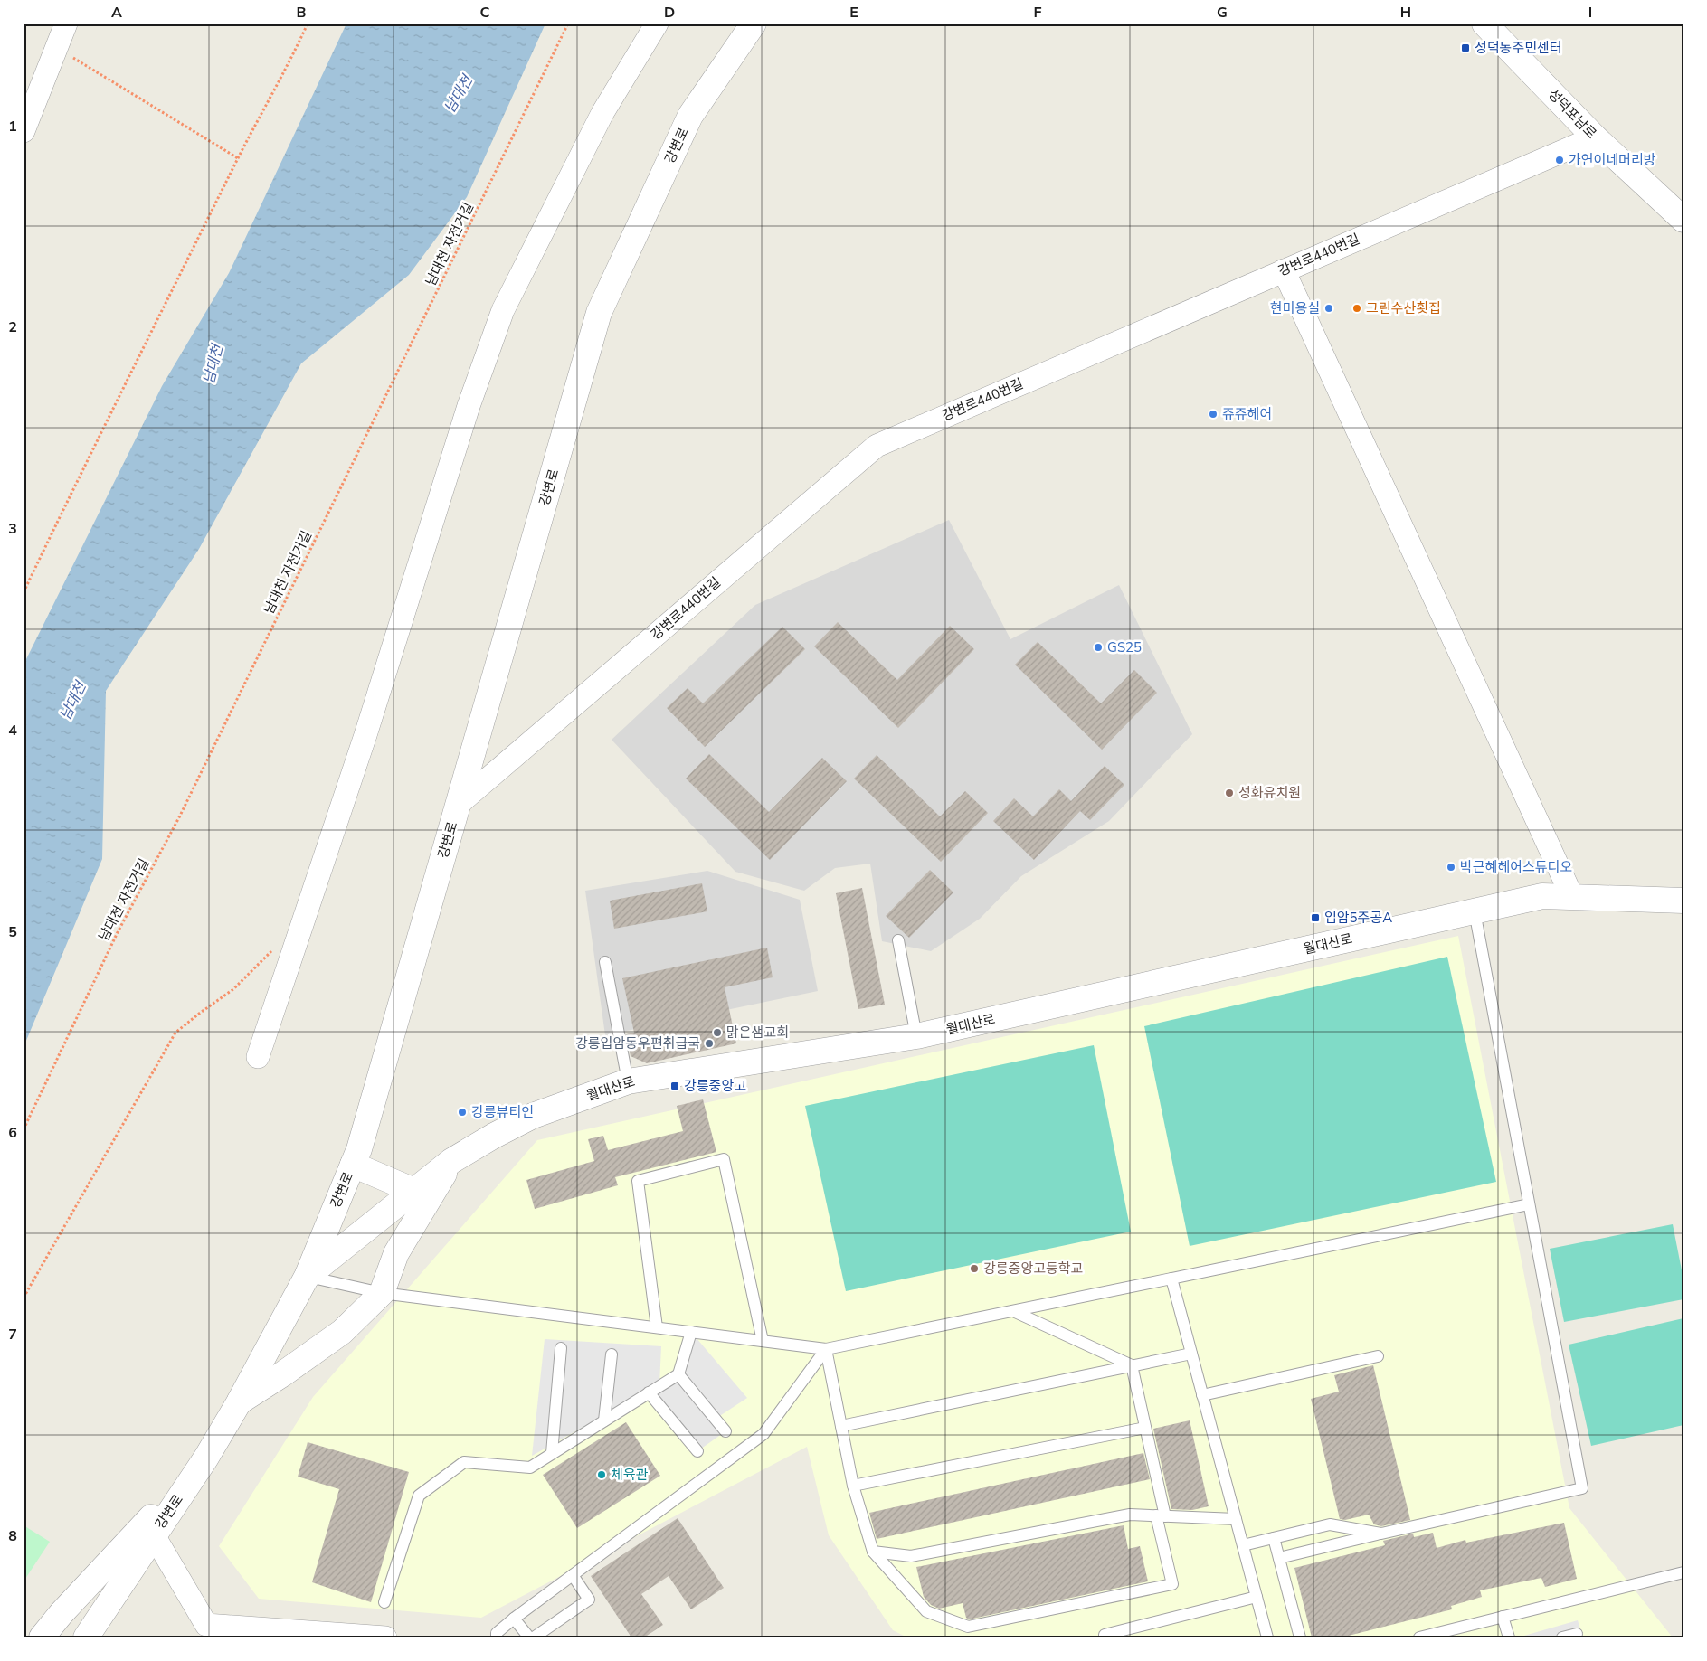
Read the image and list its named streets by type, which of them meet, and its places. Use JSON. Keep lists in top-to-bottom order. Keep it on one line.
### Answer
{"streets":{"street":["성덕포남로","강변로","강변로440번길","월대산로"],"path":["남대천 자전거길"]},"crossings":[["성덕포남로","강변로440번길"],["강변로","강변로440번길"],["강변로","월대산로"]],"water":["남대천"],"places":{"transit":["성덕동주민센터","입암5주공A","강릉중앙고"],"other":["가연이네머리방","현미용실","그린수산횟집","쥬쥬헤어","GS25","성화유치원","박근혜헤어스튜디오","맑은샘교회","강릉입암동우편취급국","강릉뷰티인","강릉중앙고등학교","체육관"]},"grid":{"columns":["A","B","C","D","E","F","G","H","I"],"rows":["1","2","3","4","5","6","7","8"]}}
